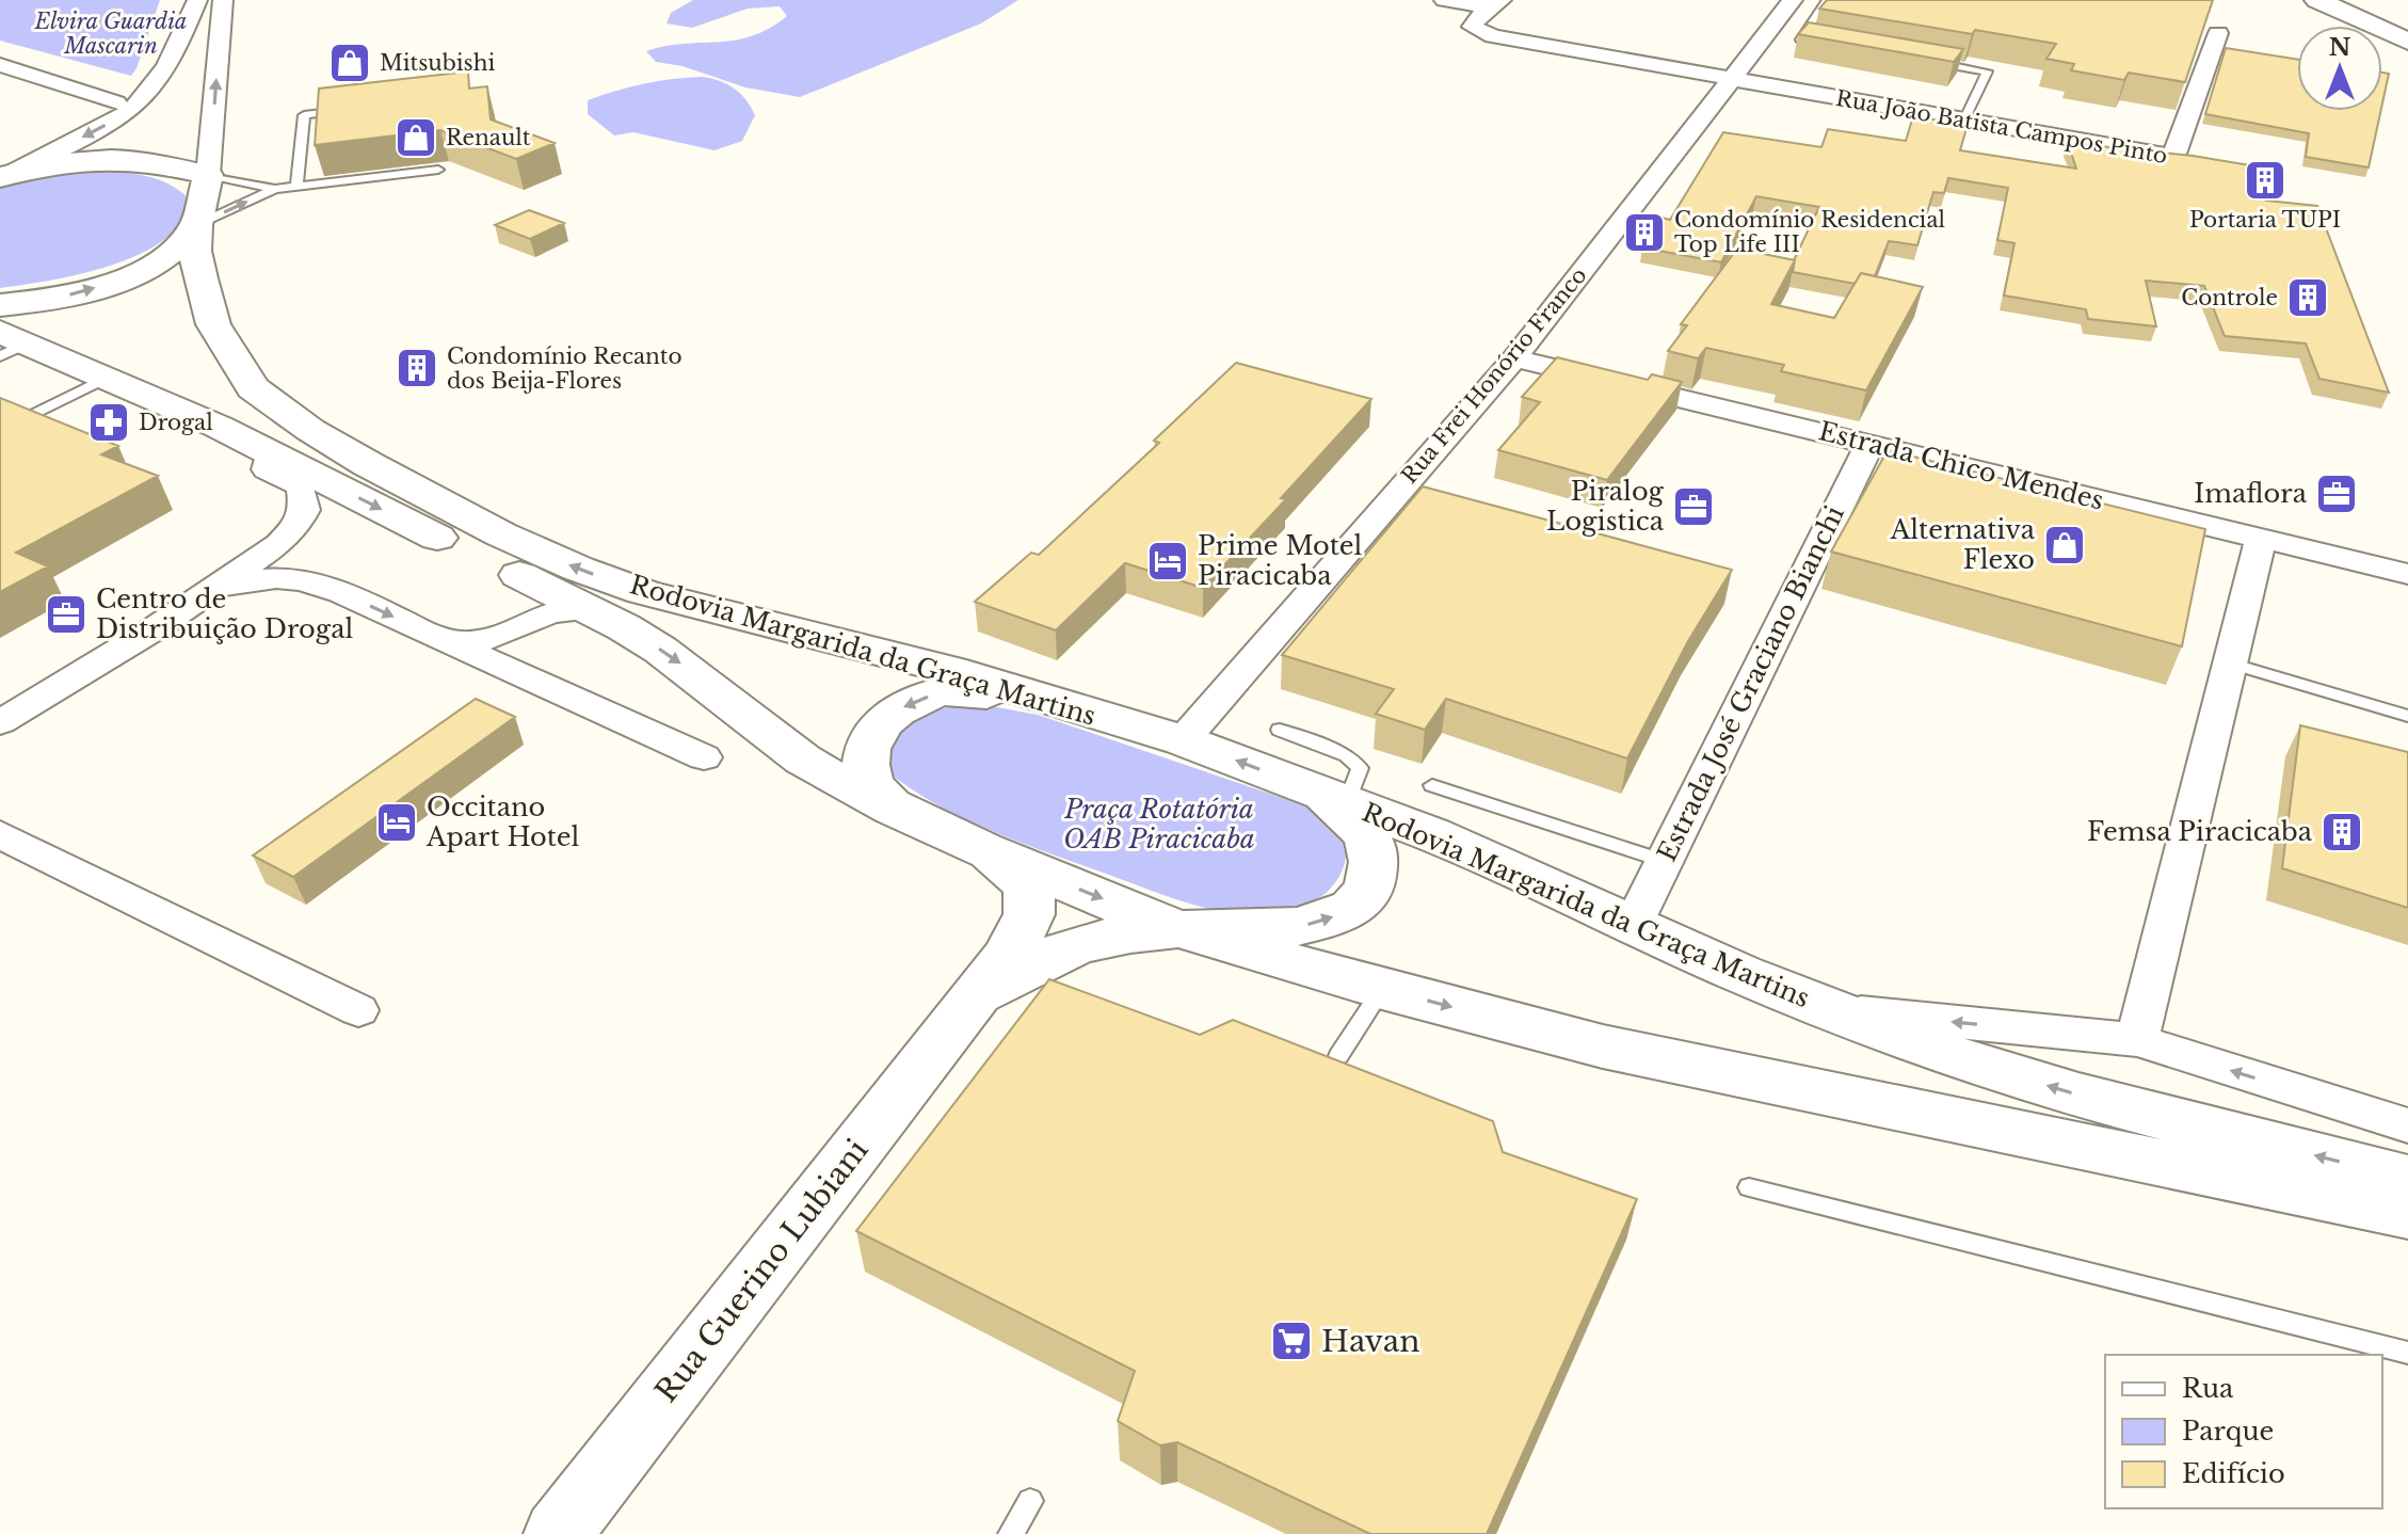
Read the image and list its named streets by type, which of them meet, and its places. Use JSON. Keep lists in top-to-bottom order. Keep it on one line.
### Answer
{"streets":{"main road":["Rodovia Margarida da Graça Martins","Rua Guerino Lubiani"],"street":["Rua João Batista Campos Pinto","Rua Frei Honório Franco","Estrada Chico Mendes","Estrada José Graciano Bianchi"]},"crossings":[["Rua João Batista Campos Pinto","Rua Frei Honório Franco"],["Rua Frei Honório Franco","Estrada Chico Mendes"],["Rua Frei Honório Franco","Rodovia Margarida da Graça Martins"],["Estrada Chico Mendes","Estrada José Graciano Bianchi"],["Rodovia Margarida da Graça Martins","Estrada José Graciano Bianchi"],["Rodovia Margarida da Graça Martins","Rua Guerino Lubiani"]],"parks":["Elvira Guardia Mascarin","Praça Rotatória OAB Piracicaba"],"places":{"shop":["Mitsubishi","Renault","Alternativa Flexo"],"building":["Portaria TUPI","Condomínio Residencial Top Life III","Controle","Condomínio Recanto dos Beija-Flores","Femsa Piracicaba"],"pharmacy":["Drogal"],"office":["Imaflora","Piralog Logistica","Centro de Distribuição Drogal"],"hotel":["Prime Motel Piracicaba","Occitano Apart Hotel"],"supermarket":["Havan"]},"legend":["Rua","Parque","Edifício"],"north":"top"}
